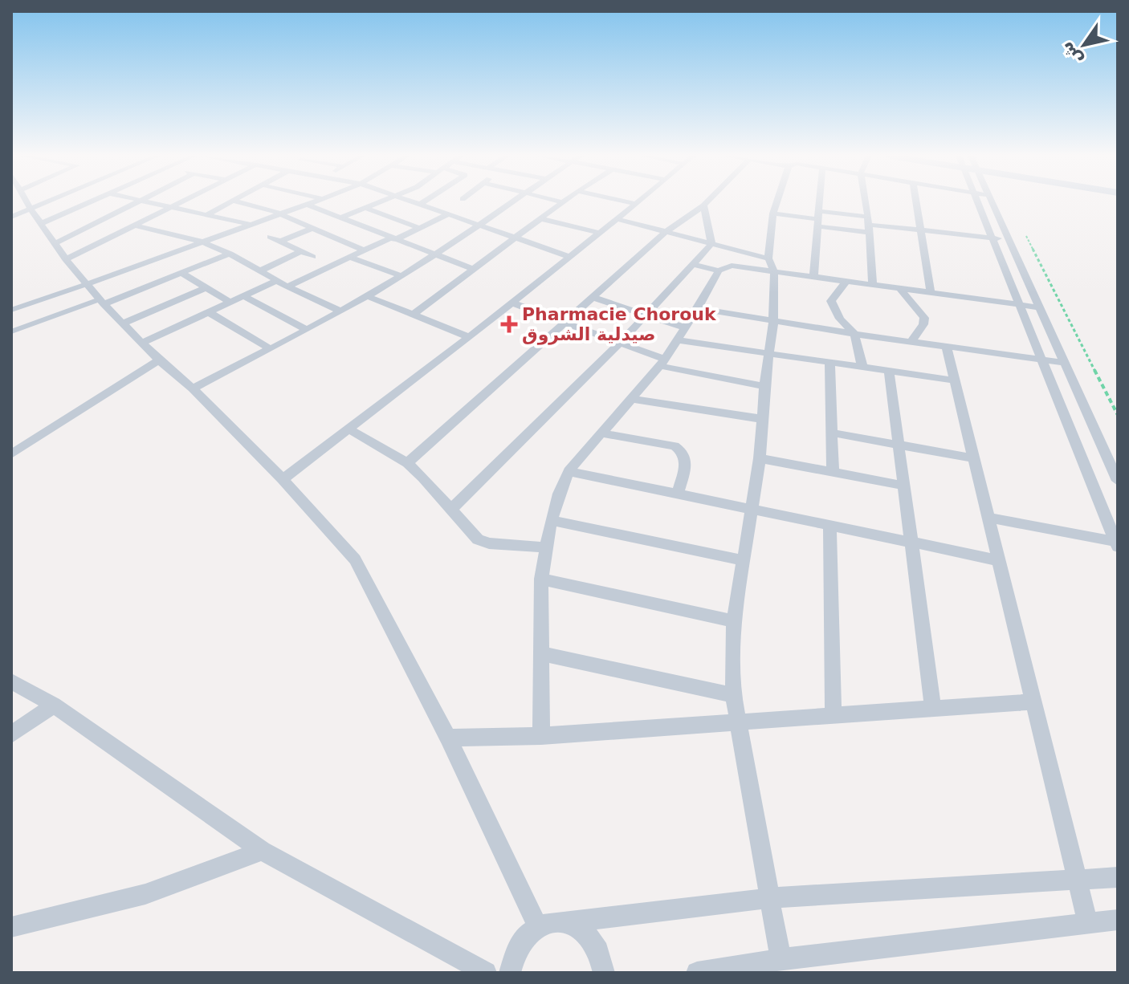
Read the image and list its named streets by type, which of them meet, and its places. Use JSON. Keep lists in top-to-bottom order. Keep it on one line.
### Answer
{"places":{"health":["Pharmacie Chorouk صيدلية الشروق"]},"north":"bottom left"}
